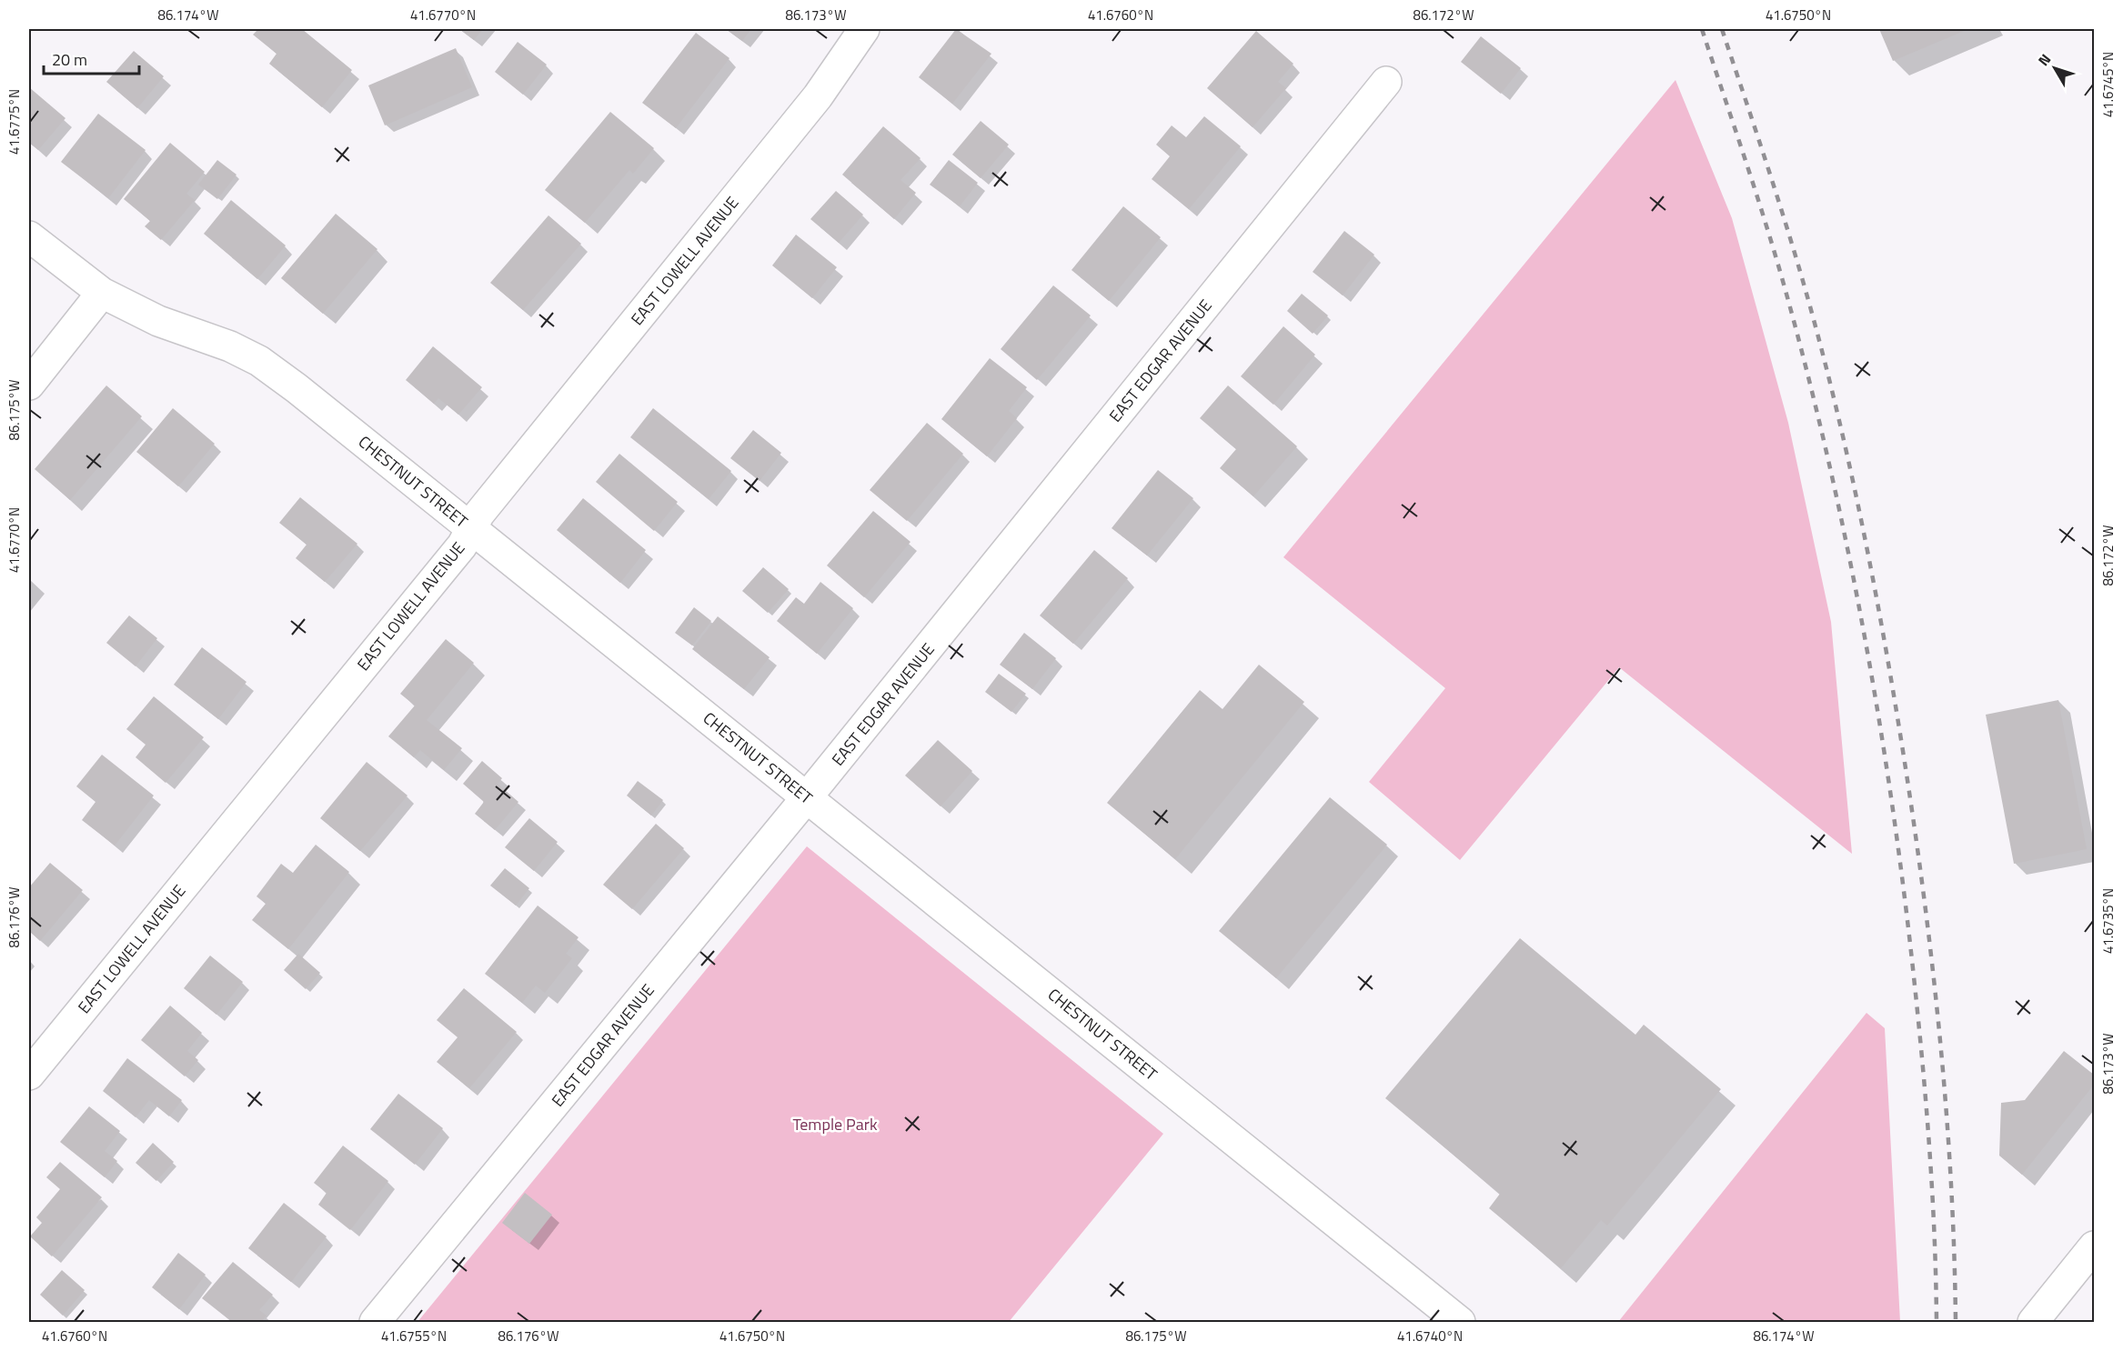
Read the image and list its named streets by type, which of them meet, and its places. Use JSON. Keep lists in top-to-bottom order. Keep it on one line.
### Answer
{"streets":{"street":["EAST LOWELL AVENUE","EAST EDGAR AVENUE","CHESTNUT STREET"]},"crossings":[["EAST LOWELL AVENUE","CHESTNUT STREET"],["EAST EDGAR AVENUE","CHESTNUT STREET"]],"parks":["Temple Park"],"scale_bar":"20 m","north":"top left","coordinates":["86.174°W","41.6770°N","86.173°W","41.6760°N","86.172°W","41.6750°N","41.6745°N","41.6775°N","86.175°W","86.176°W","41.6735°N","41.6755°N","41.6740°N"]}
